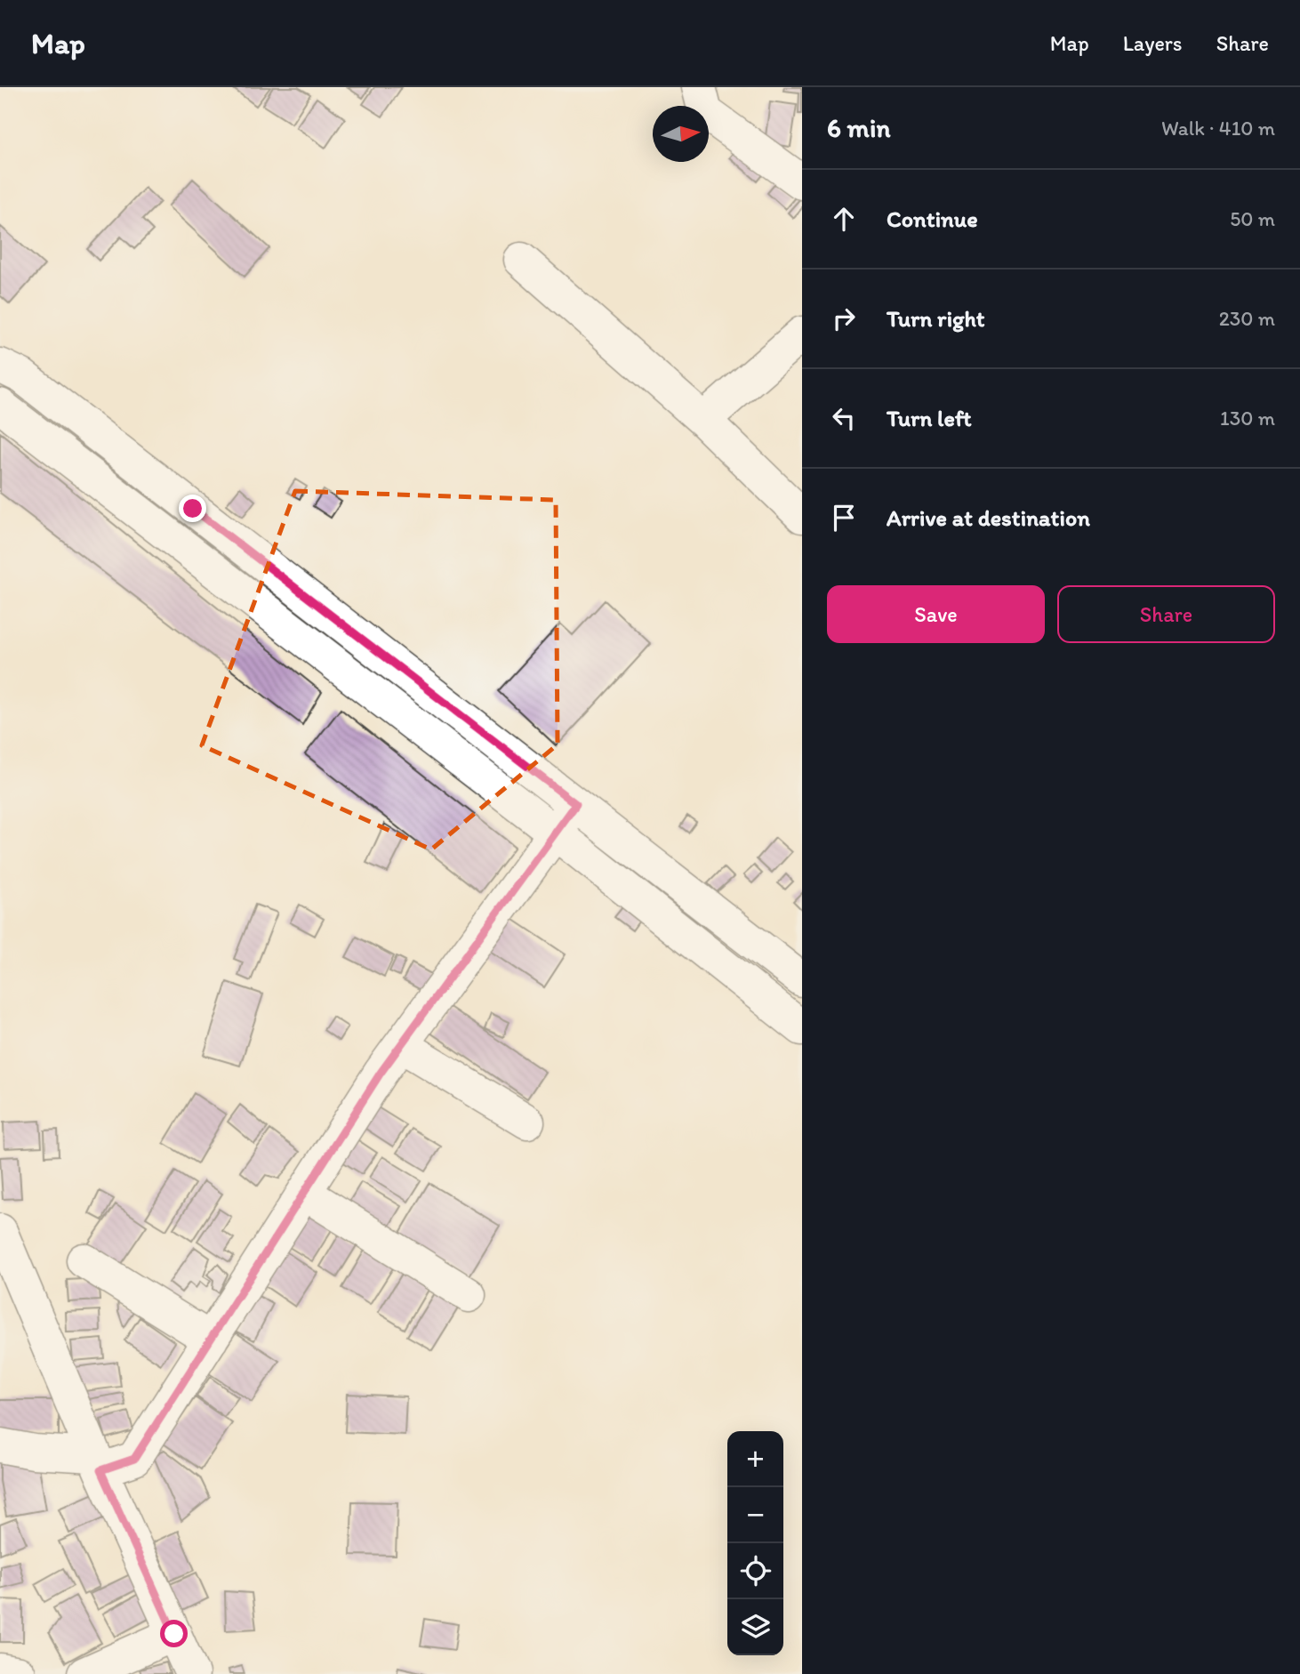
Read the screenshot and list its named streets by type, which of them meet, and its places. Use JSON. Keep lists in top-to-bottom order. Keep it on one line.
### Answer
{"north":"right","page":{"header":"Map","nav":["Map","Layers","Share"],"heading":["6 min","Walk · 410 m"],"list":[["Continue","50 m"],["Turn right","230 m"],["Turn left","130 m"],"Arrive at destination"],"buttons":["Save","Share"],"map_buttons":["+","−"]}}
